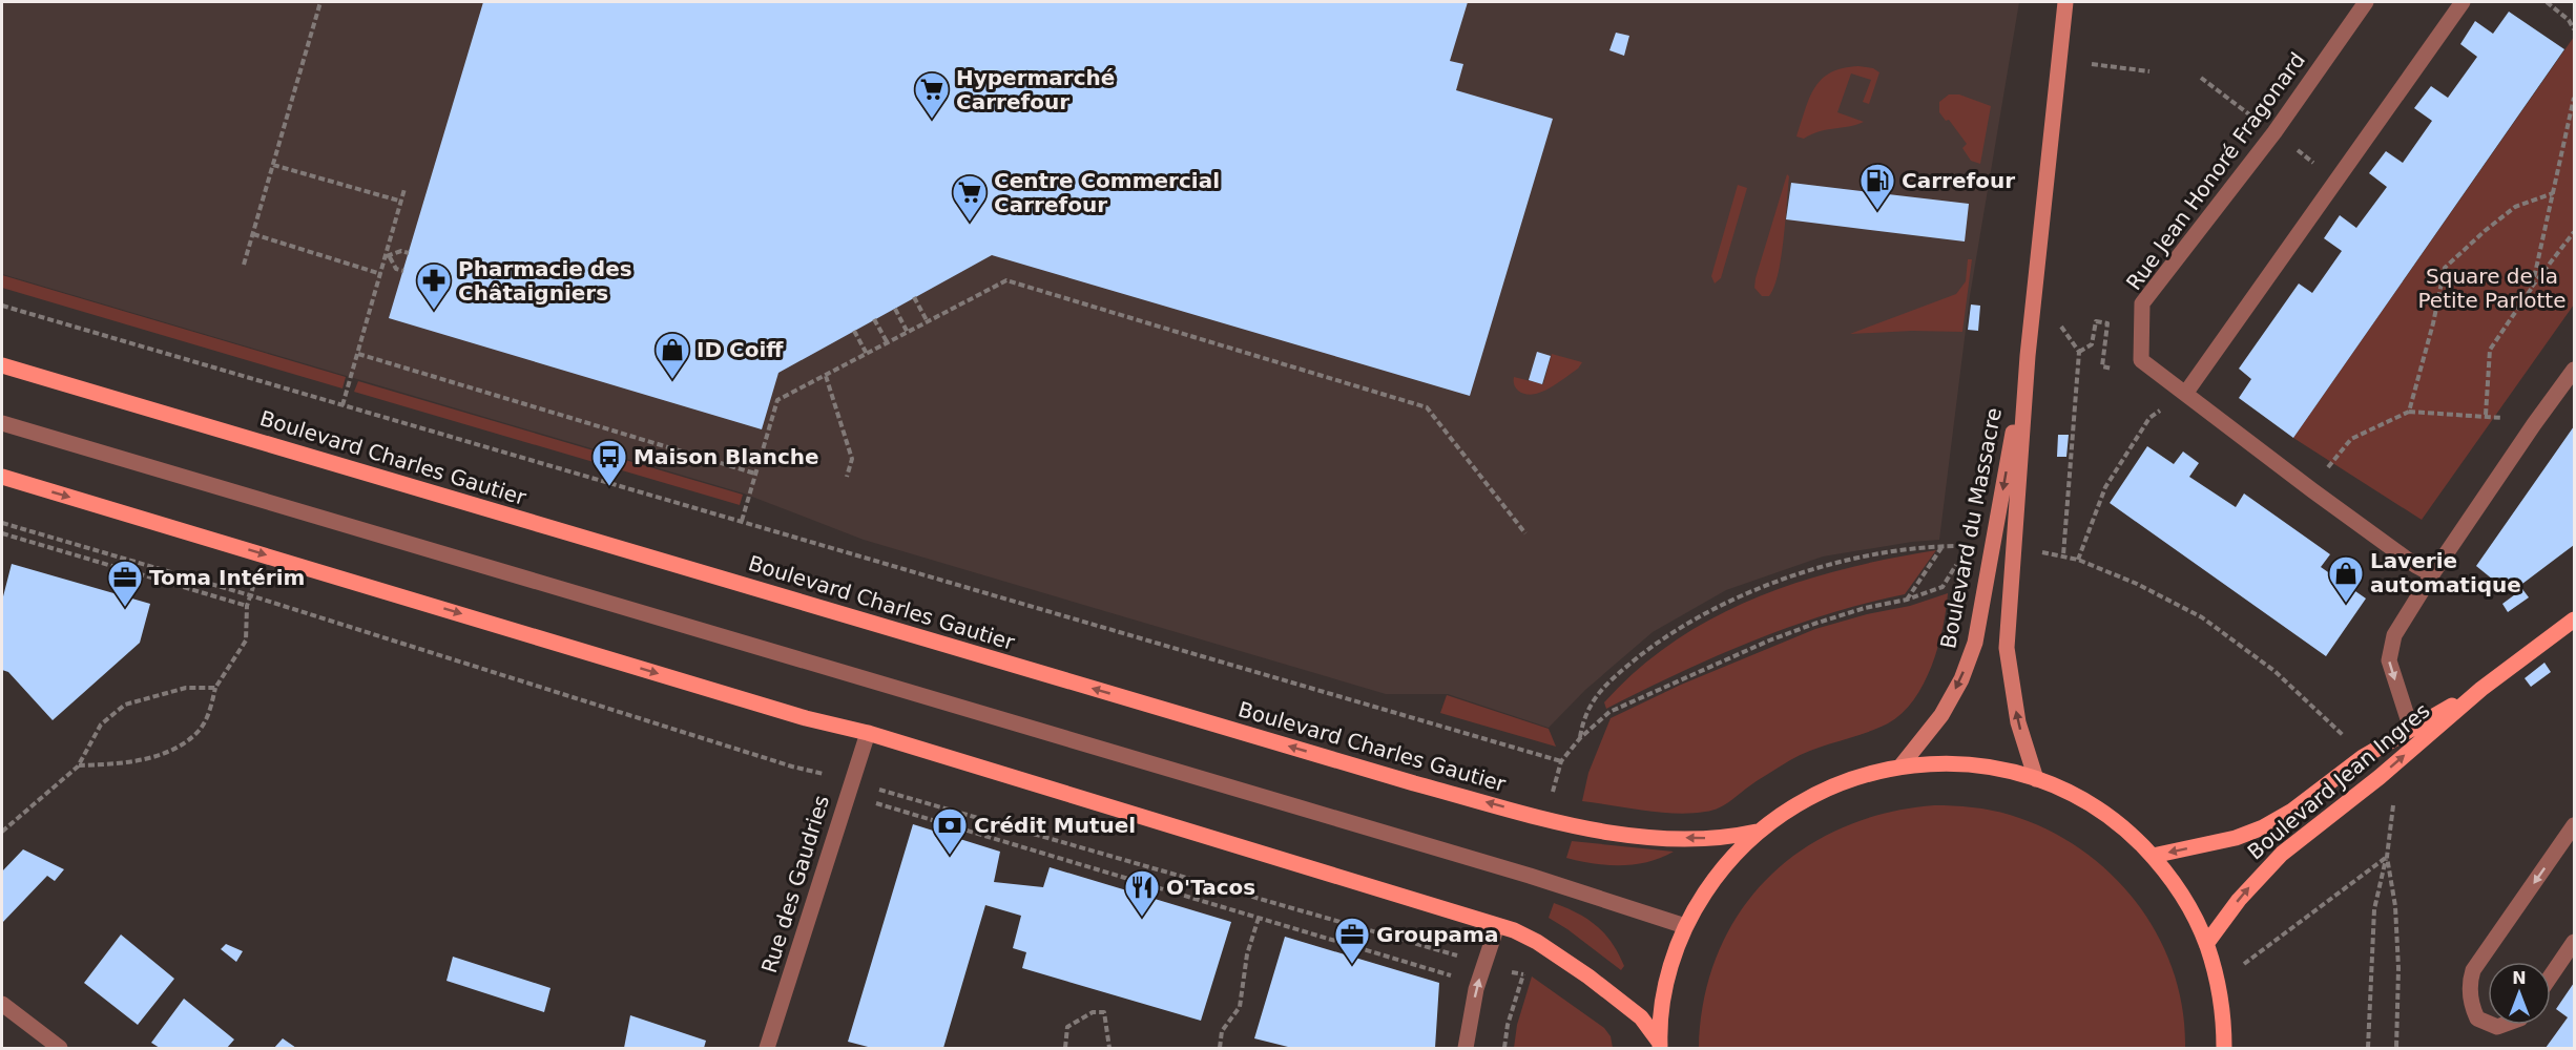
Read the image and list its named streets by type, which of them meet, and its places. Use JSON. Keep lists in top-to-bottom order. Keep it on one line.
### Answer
{"streets":{"main road":["Boulevard Charles Gautier","Boulevard du Massacre","Boulevard Jean Ingres"],"street":["Rue Jean Honoré Fragonard","Rue des Gaudries"]},"parks":["Square de la Petite Parlotte"],"places":{"supermarket":["Hypermarché Carrefour","Centre Commercial Carrefour"],"fuel station":["Carrefour"],"pharmacy":["Pharmacie des Châtaigniers"],"shop":["ID Coiff","Laverie automatique"],"bus stop":["Maison Blanche"],"office":["Toma Intérim","Groupama"],"bank":["Crédit Mutuel"],"restaurant":["O'Tacos"]},"north":"top"}
